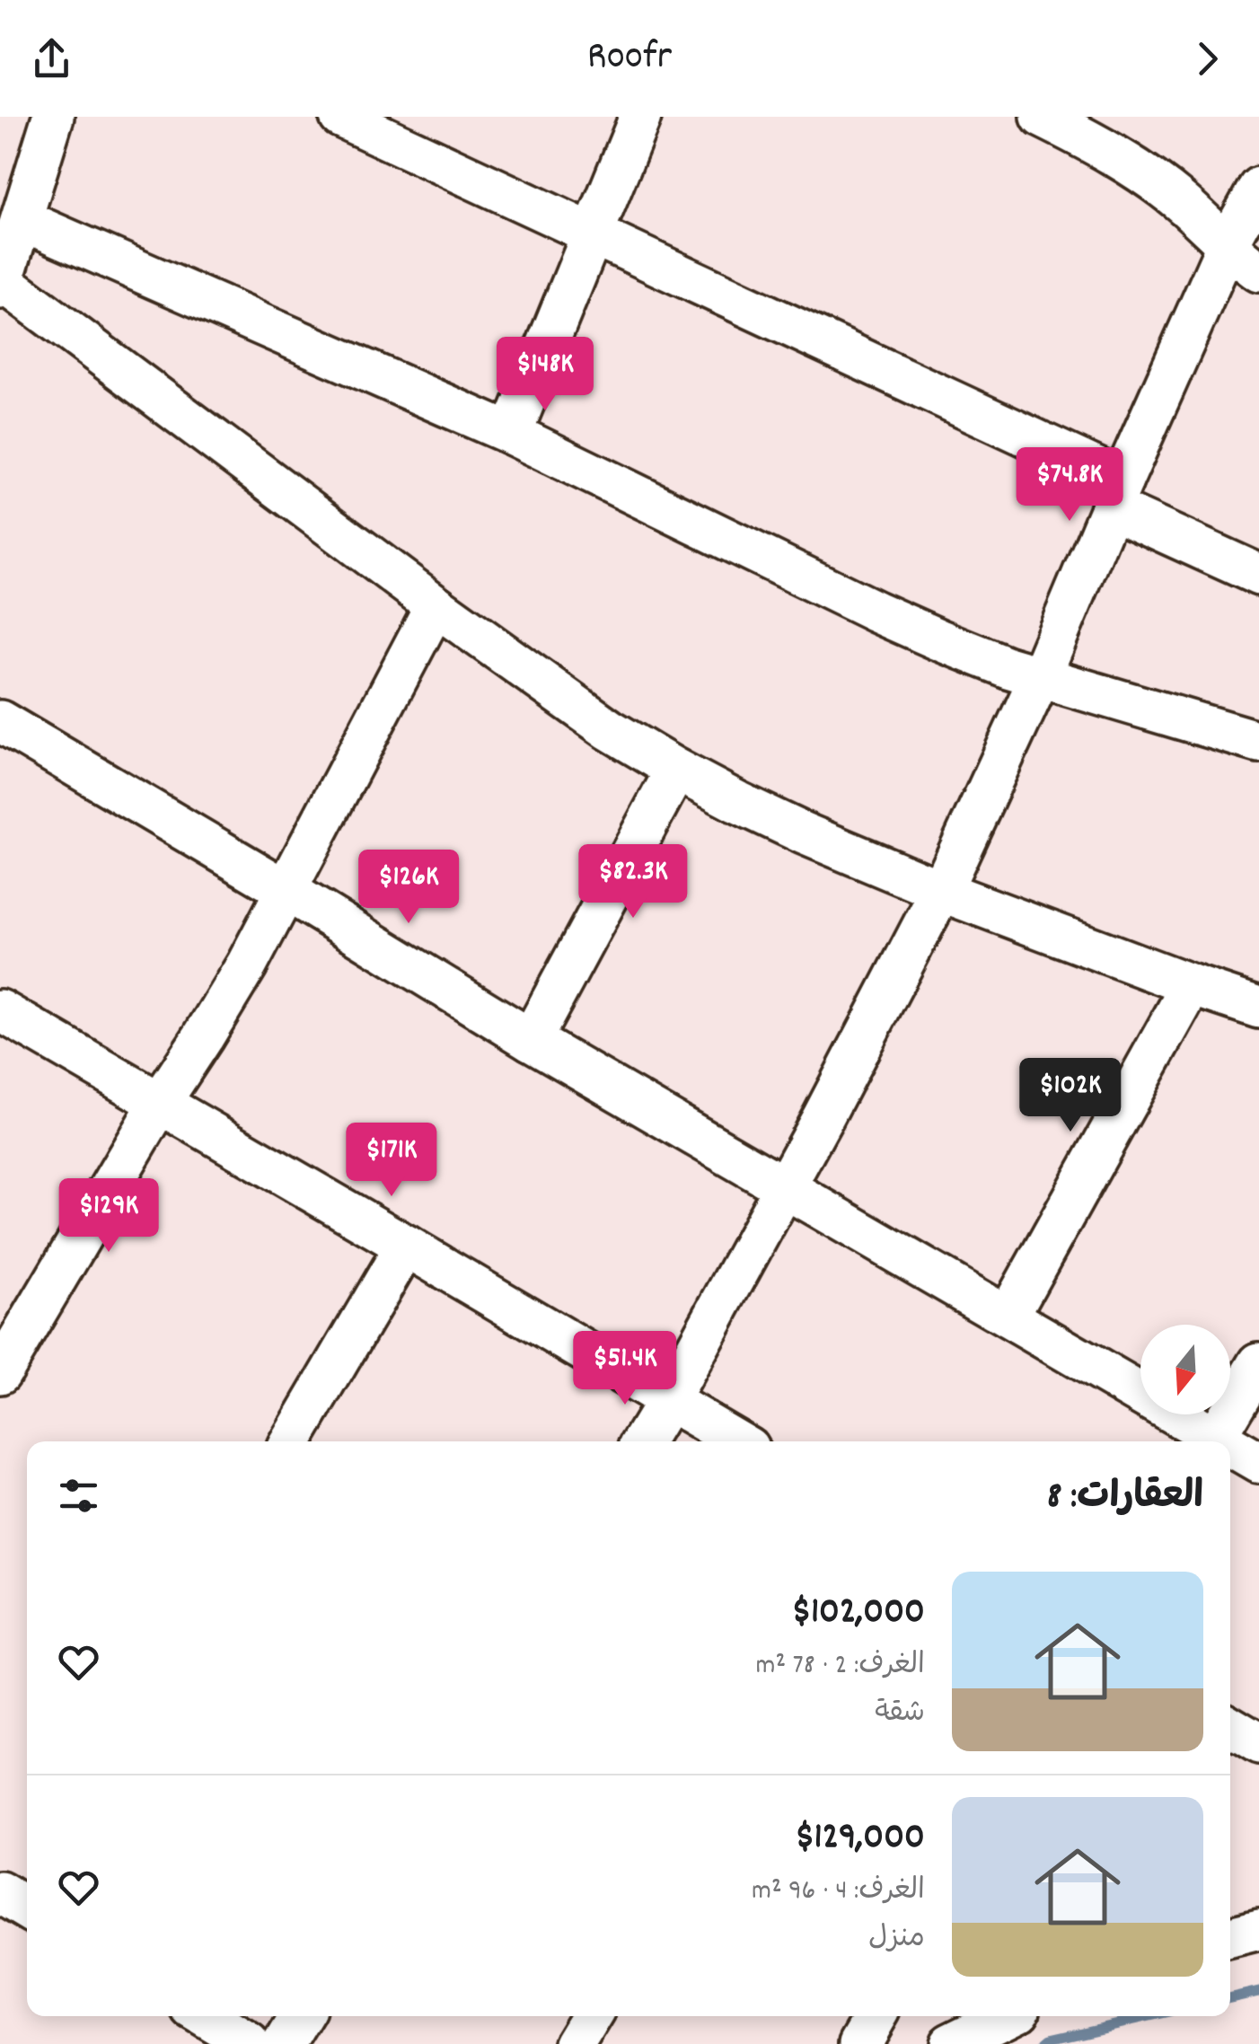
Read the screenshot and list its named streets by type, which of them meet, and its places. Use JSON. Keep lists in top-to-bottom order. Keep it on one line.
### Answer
{"north":"bottom","page":{"header":"Roofr","price":["$148K","$74.8K","$82.3K","$126K","$102K","$171K","$129K","$51.4K"],"heading":"العقارات: 8","list":[{"name":"$102,000","note":"الغرف: 2 · 78 m² · شقة"},{"name":"$129,000","note":"الغرف: 4 · 96 m² · منزل"}]}}
